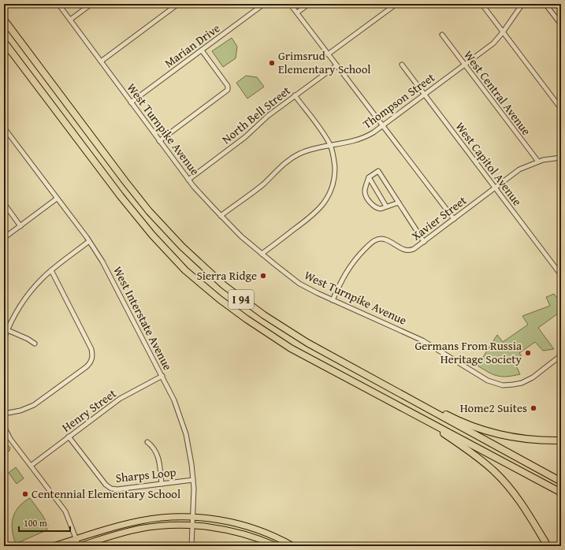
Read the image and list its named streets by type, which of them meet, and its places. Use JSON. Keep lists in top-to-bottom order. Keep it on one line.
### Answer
{"streets":{"highway":["I 94"],"street":["Marian Drive","West Central Avenue","Thompson Street","North Bell Street","West Turnpike Avenue","West Capitol Avenue","Xavier Street","West Interstate Avenue","Henry Street","Sharps Loop"]},"crossings":[["Marian Drive","West Turnpike Avenue"],["West Central Avenue","Thompson Street"],["West Central Avenue","Xavier Street"],["Thompson Street","West Turnpike Avenue"],["Thompson Street","West Capitol Avenue"],["North Bell Street","West Turnpike Avenue"],["West Turnpike Avenue","Xavier Street"],["West Capitol Avenue","Xavier Street"],["West Interstate Avenue","Henry Street"],["West Interstate Avenue","Sharps Loop"],["Henry Street","Sharps Loop"]],"places":["Grimsrud Elementary School","Sierra Ridge","Germans From Russia Heritage Society","Home2 Suites","Centennial Elementary School"],"scale_bar":"100 m"}
